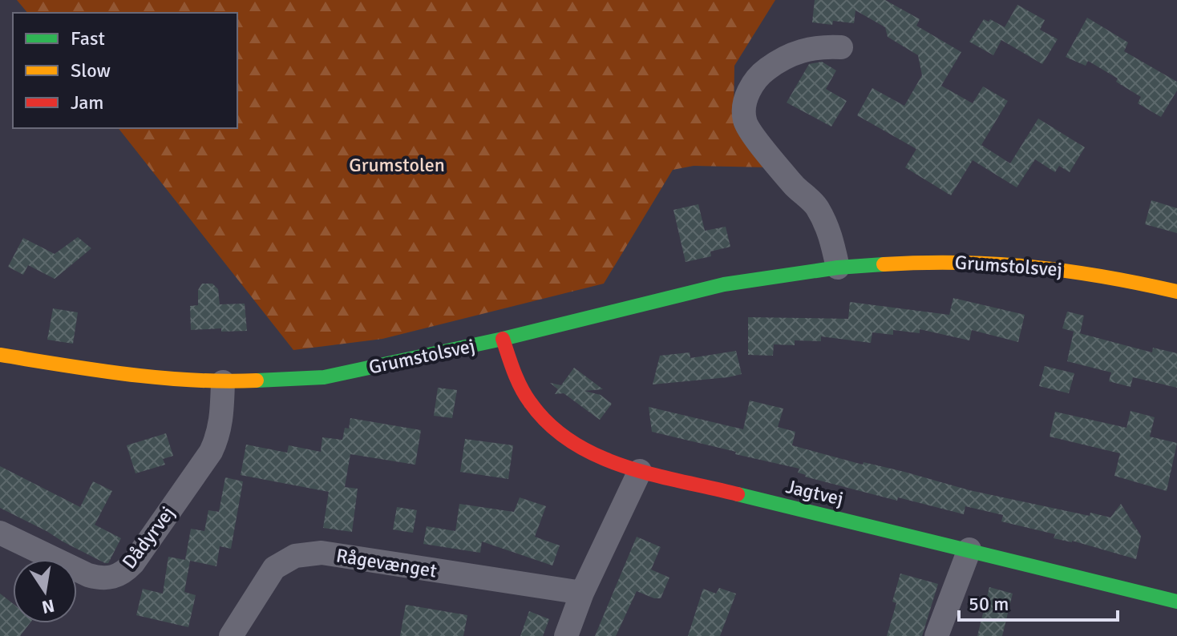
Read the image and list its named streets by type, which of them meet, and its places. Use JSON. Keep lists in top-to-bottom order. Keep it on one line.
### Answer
{"streets":{"street":["Grumstolsvej","Jagtvej","Dådyrvej","Rågevænget"]},"crossings":[["Grumstolsvej","Jagtvej"],["Grumstolsvej","Dådyrvej"]],"parks":["Grumstolen"],"legend":["Fast","Slow","Jam"],"scale_bar":"50 m","north":"bottom"}
